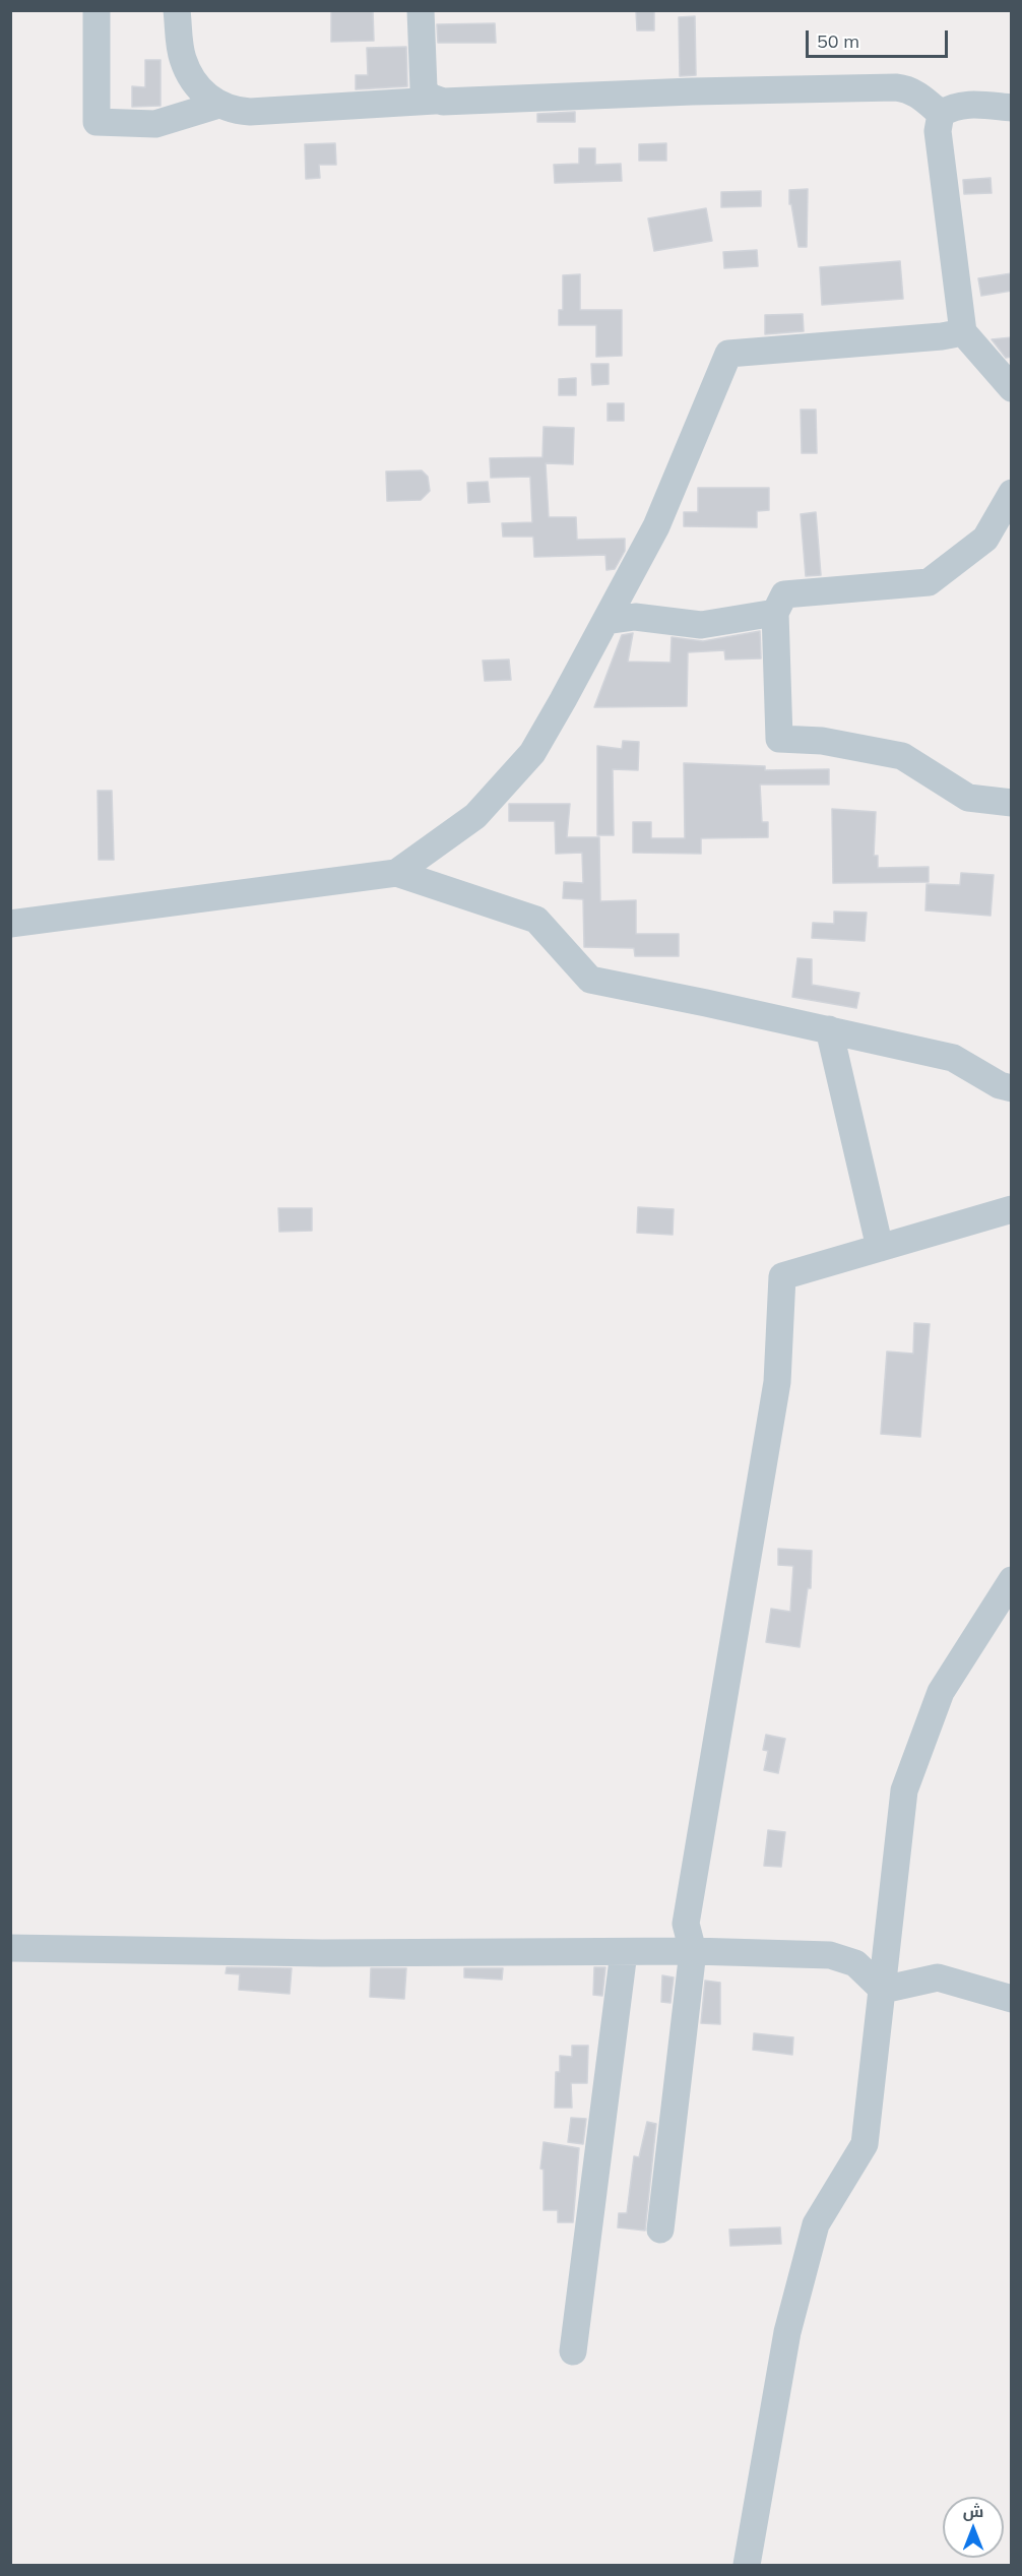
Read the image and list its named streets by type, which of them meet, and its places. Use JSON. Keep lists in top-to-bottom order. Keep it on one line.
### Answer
{"scale_bar":"50 m","north":"top"}
